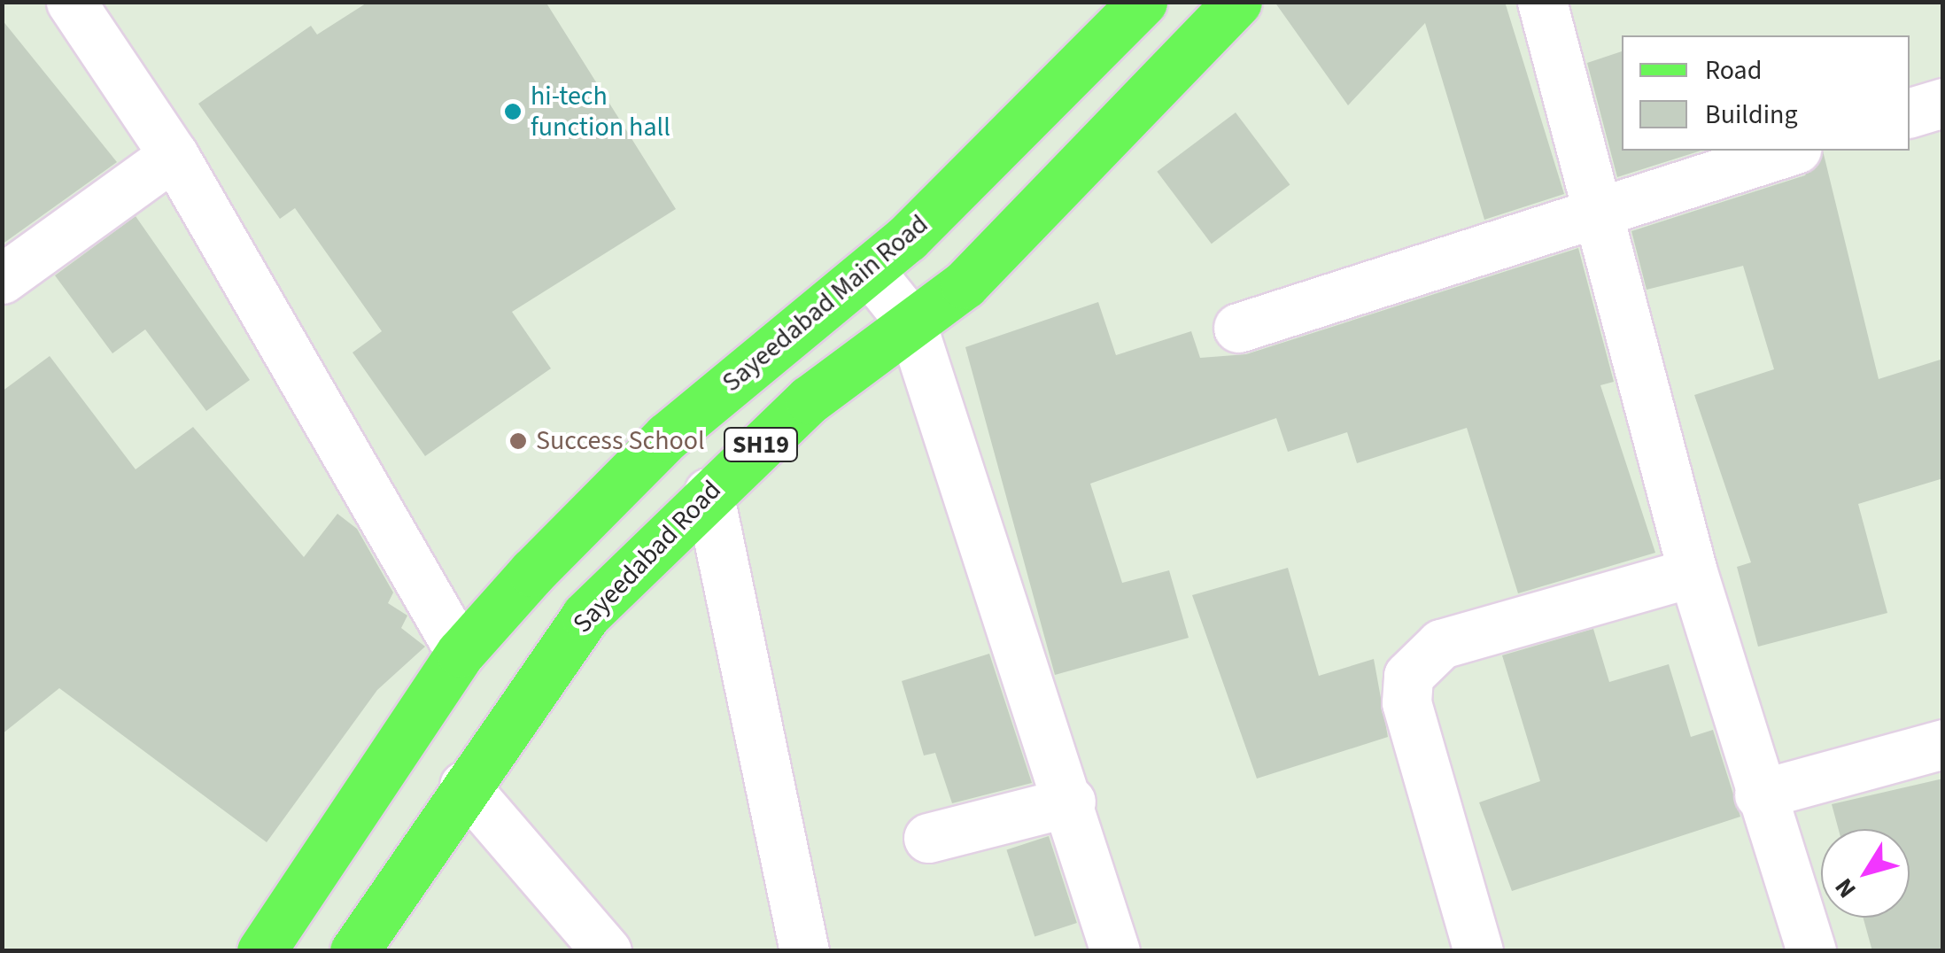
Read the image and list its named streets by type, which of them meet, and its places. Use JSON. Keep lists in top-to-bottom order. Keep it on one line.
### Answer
{"streets":{"main road":["Sayeedabad Main Road","SH19","Sayeedabad Road"]},"places":["hi-tech function hall","Success School"],"legend":["Road","Building"],"north":"bottom left"}
